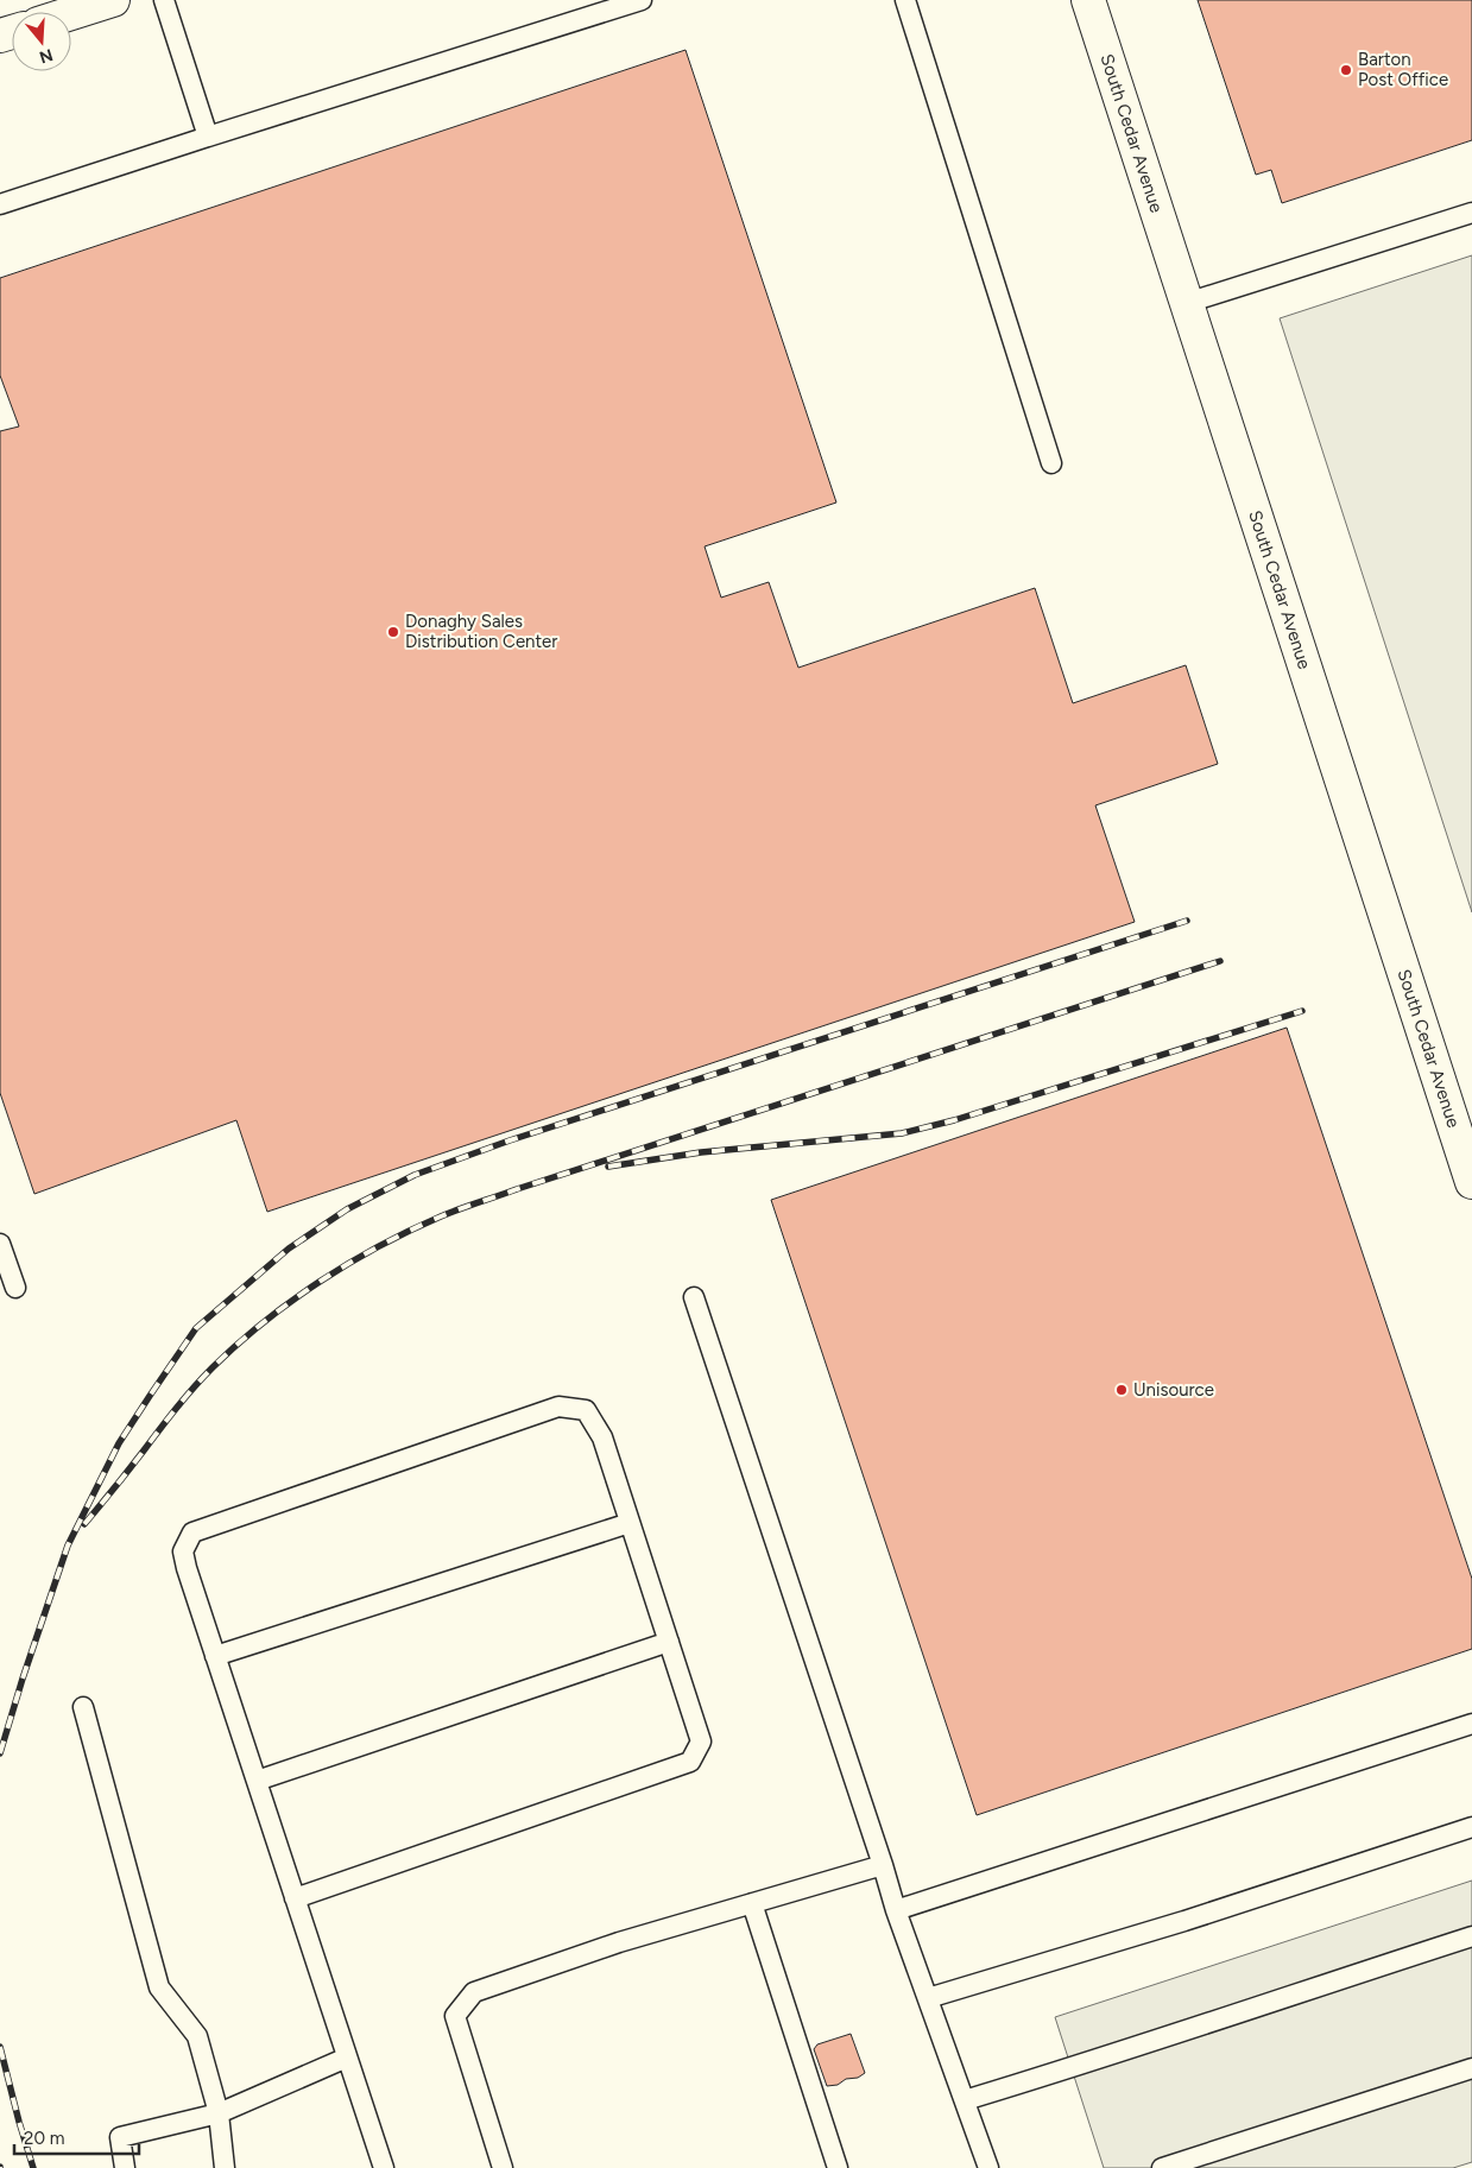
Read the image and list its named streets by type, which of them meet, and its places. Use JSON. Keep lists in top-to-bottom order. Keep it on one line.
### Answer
{"streets":{"main road":["South Cedar Avenue"]},"places":["Barton Post Office","Donaghy Sales Distribution Center","Unisource"],"scale_bar":"20 m","north":"bottom"}
